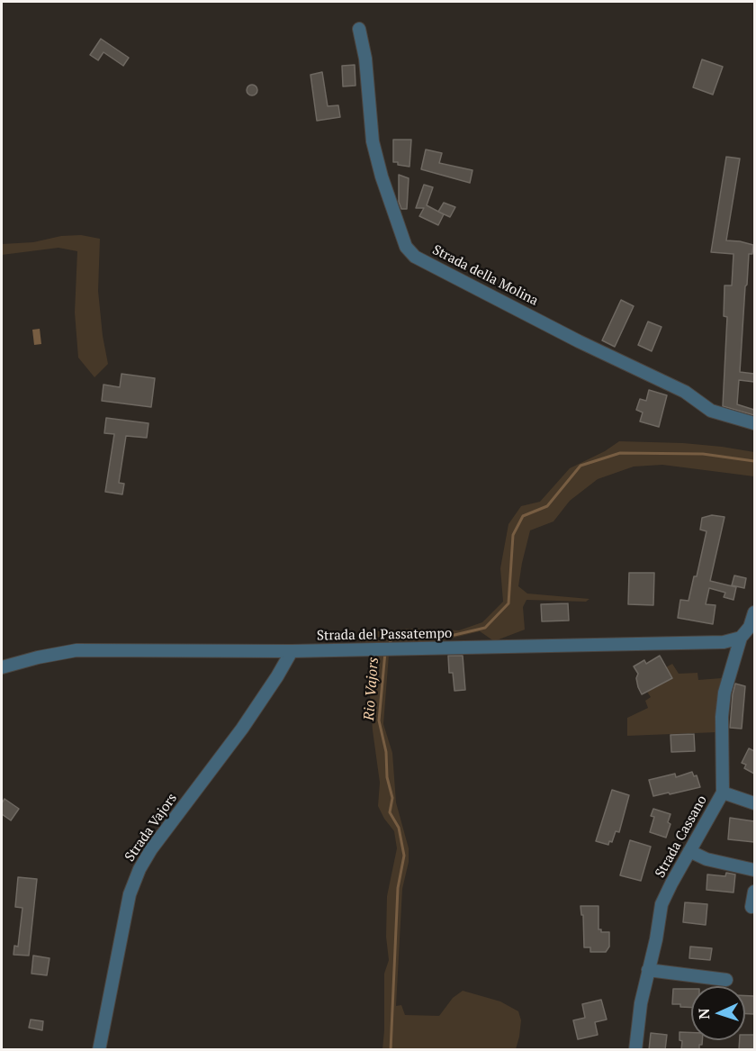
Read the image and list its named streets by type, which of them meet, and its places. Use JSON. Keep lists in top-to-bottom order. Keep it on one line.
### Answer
{"streets":{"street":["Strada della Molina","Strada del Passatempo","Strada Vajors","Strada Cassano"]},"crossings":[["Strada del Passatempo","Strada Vajors"],["Strada del Passatempo","Strada Cassano"]],"water":["Rio Vajors"],"north":"left"}
